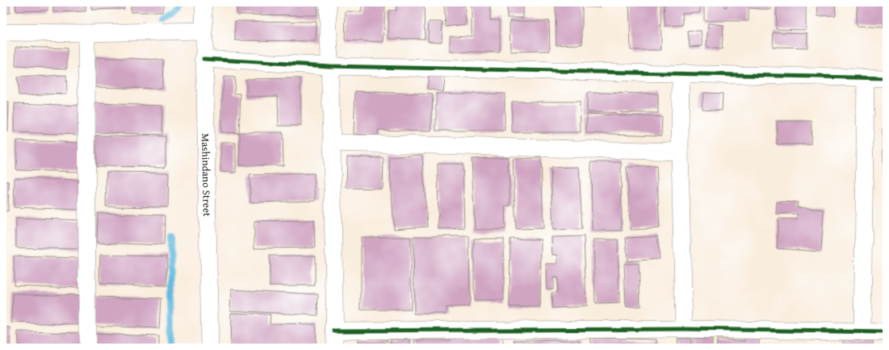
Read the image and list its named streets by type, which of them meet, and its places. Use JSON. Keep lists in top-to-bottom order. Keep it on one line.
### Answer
{"streets":{"street":["Mashindano Street"]}}
